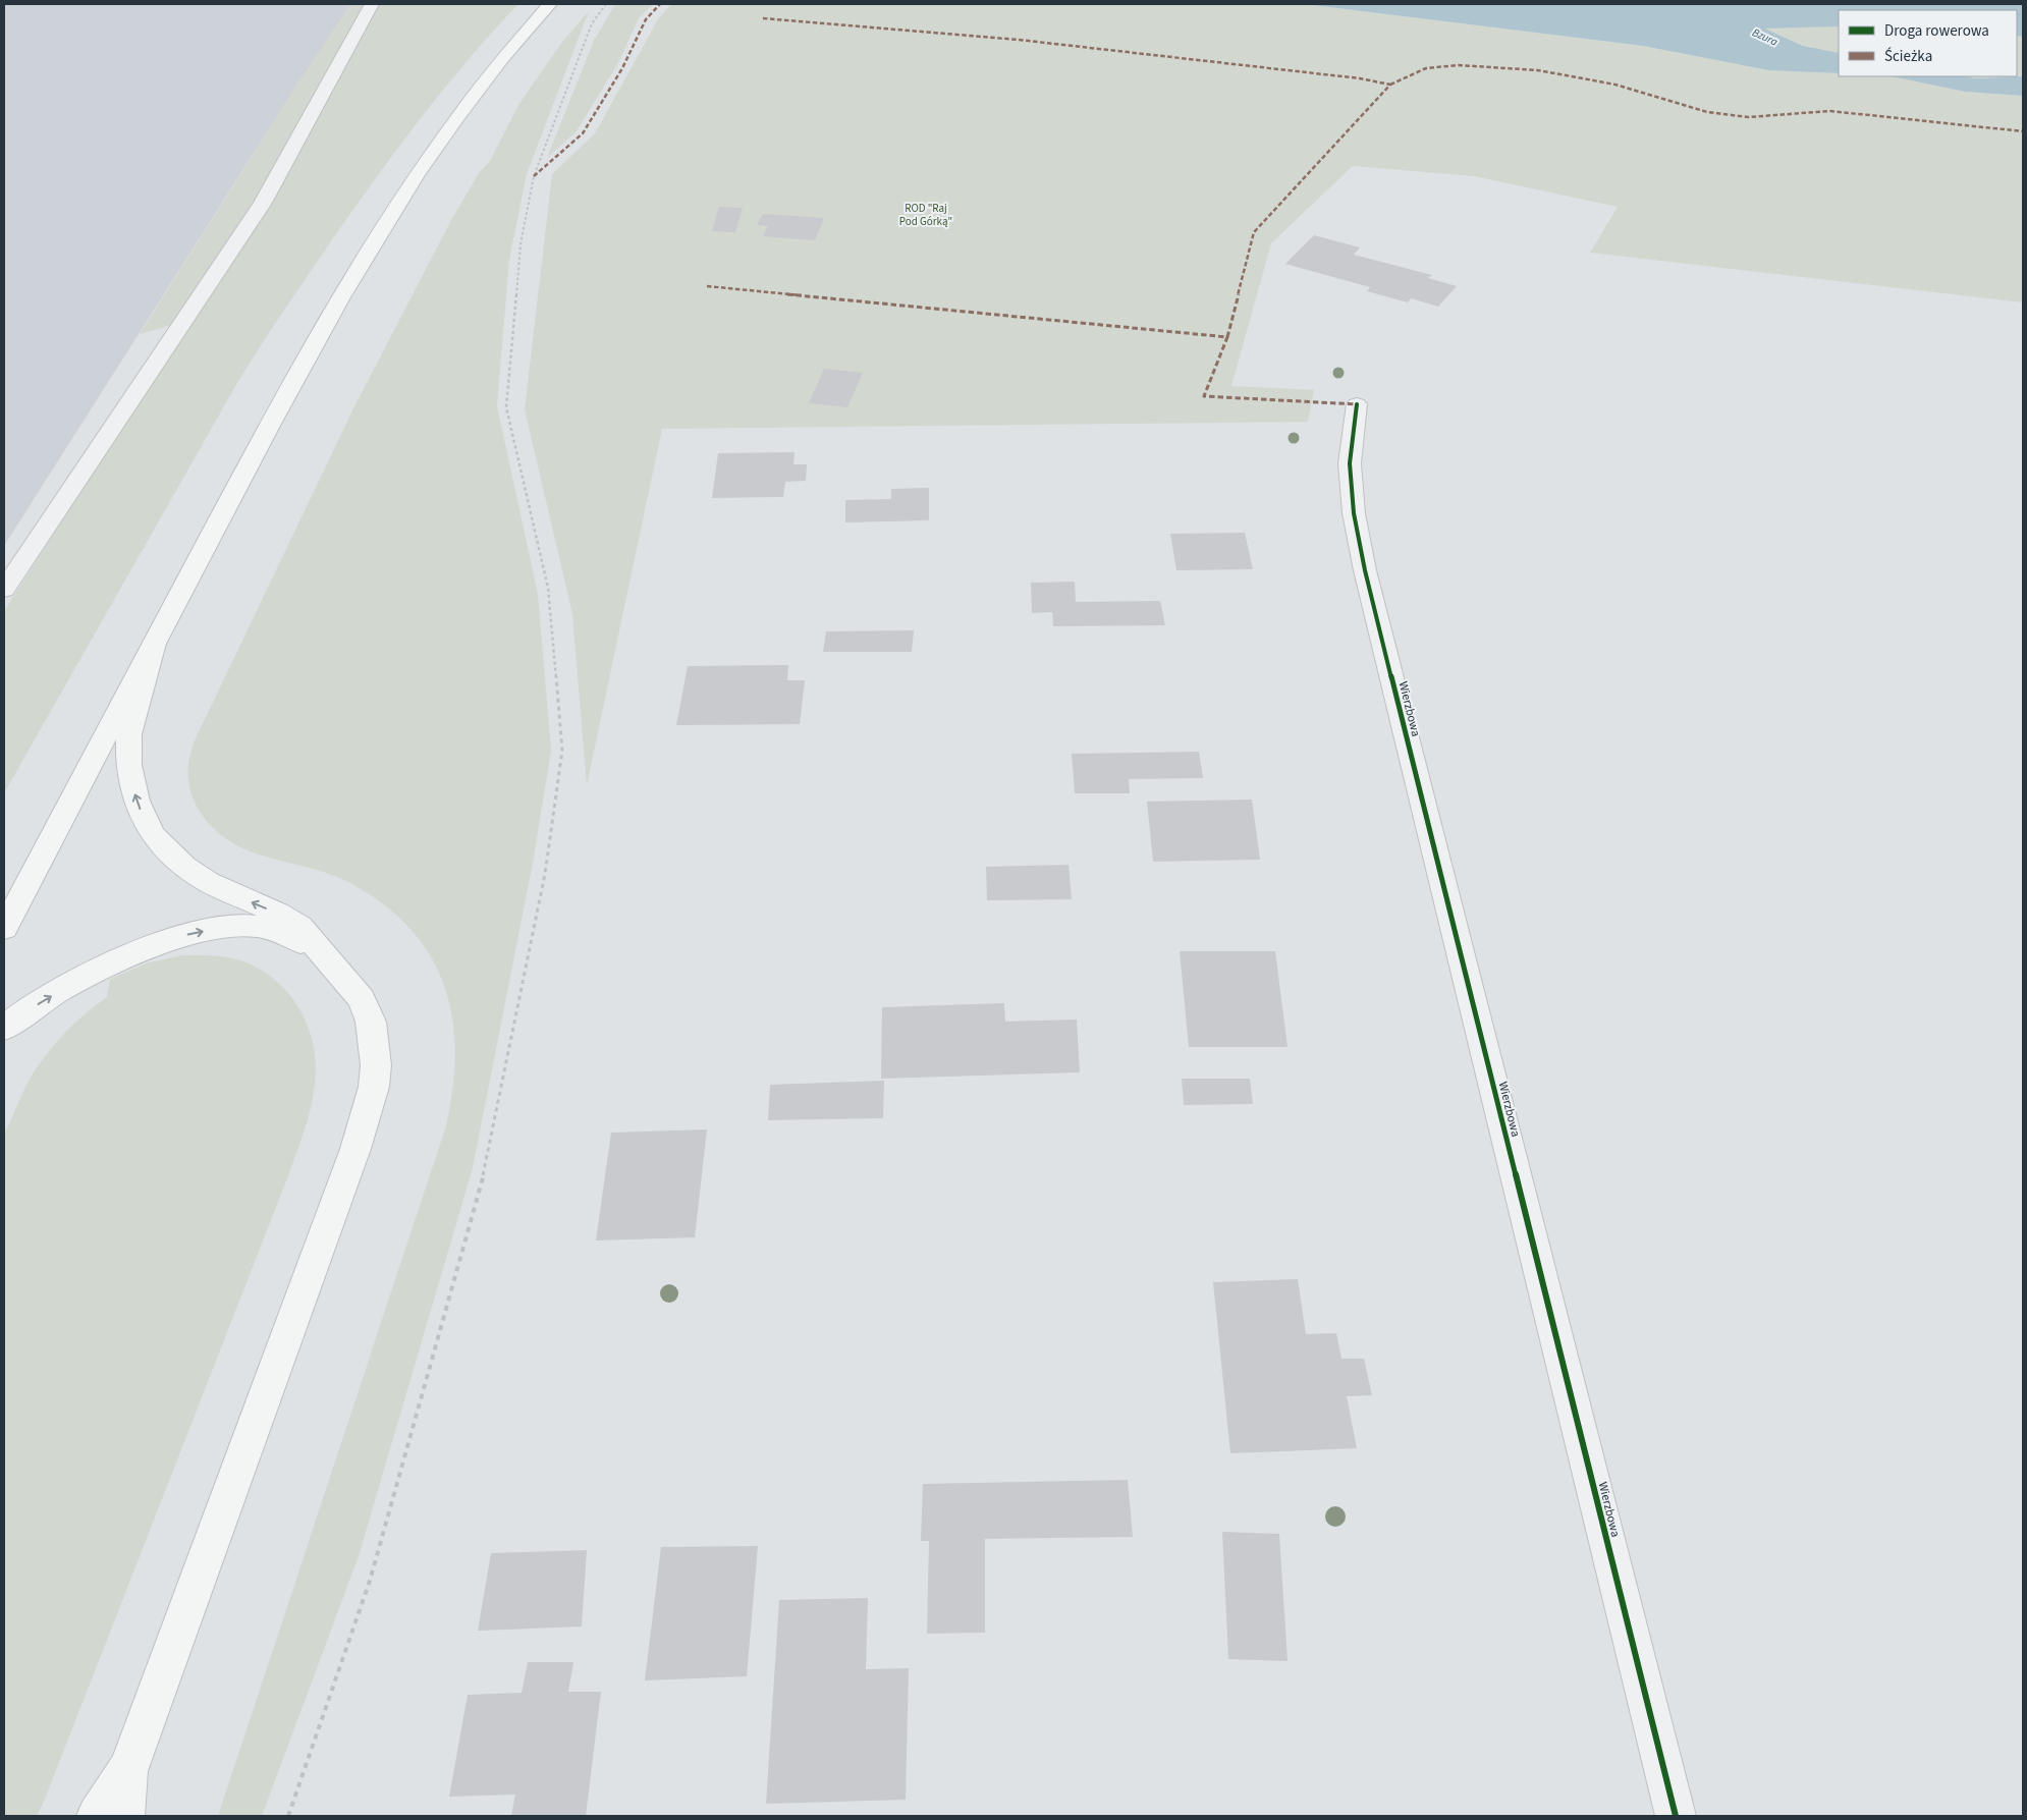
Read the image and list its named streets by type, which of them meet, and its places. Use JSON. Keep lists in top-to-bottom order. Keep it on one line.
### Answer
{"streets":{"street":["Wierzbowa"]},"water":["Bzura"],"parks":["ROD \"Raj Pod Górką\""],"legend":["Droga rowerowa","Ścieżka"]}
